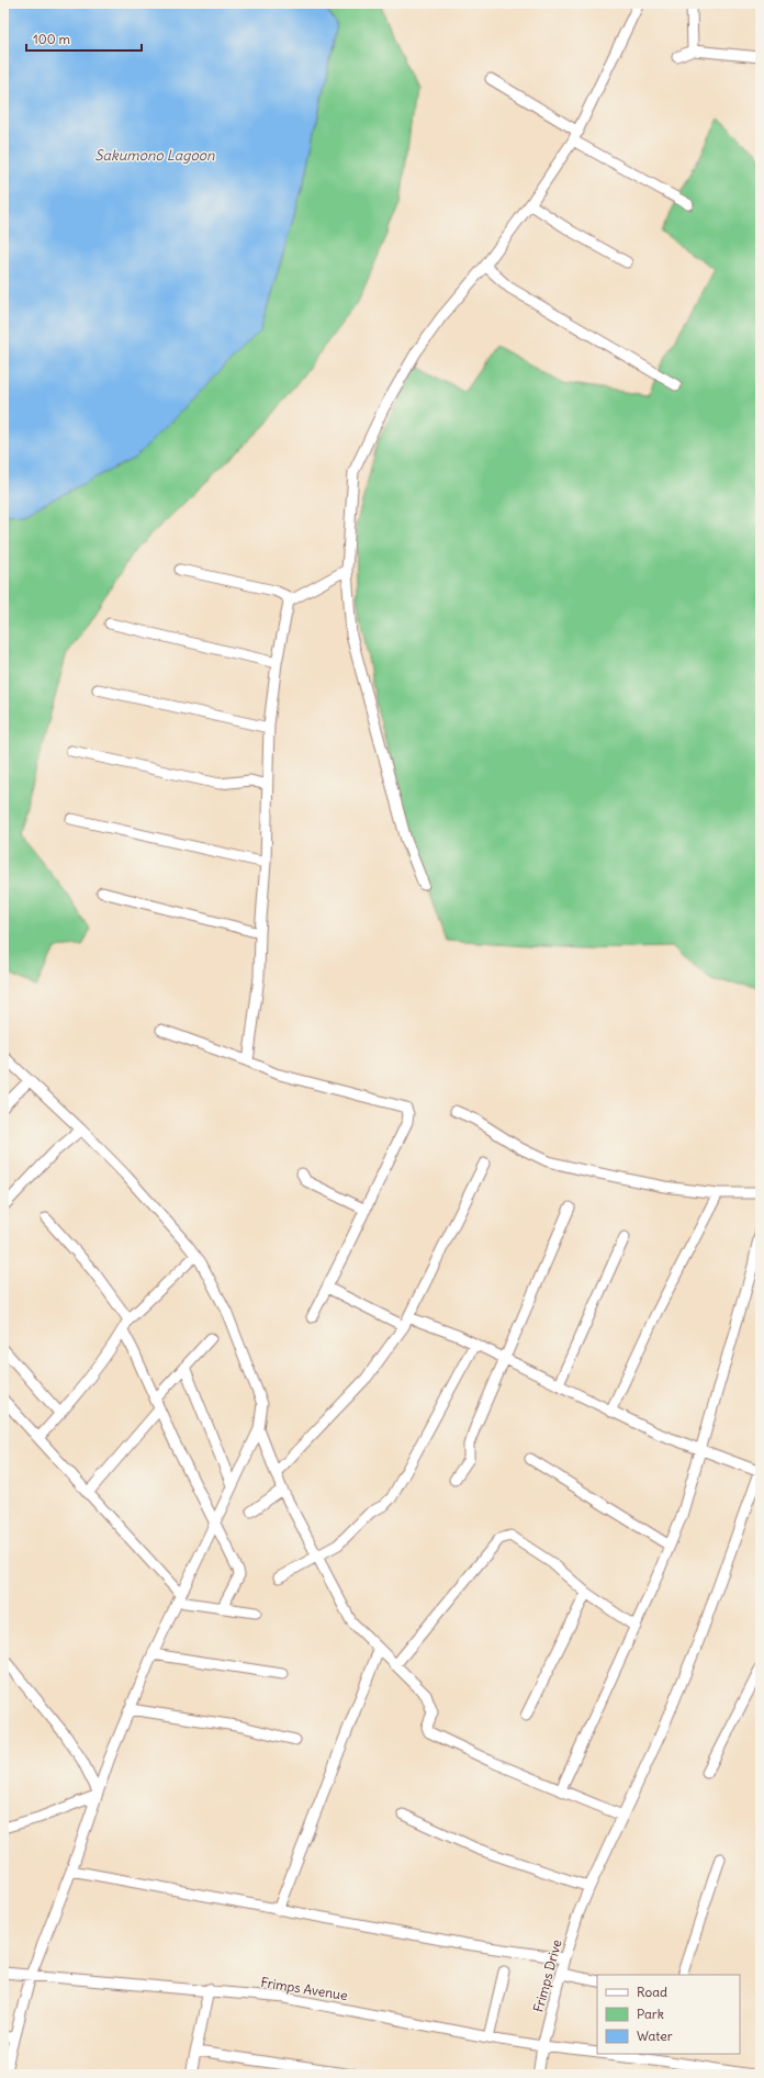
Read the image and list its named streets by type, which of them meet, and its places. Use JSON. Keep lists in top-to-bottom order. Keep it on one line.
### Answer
{"streets":{"street":["Frimps Drive","Frimps Avenue"]},"crossings":[["Frimps Drive","Frimps Avenue"]],"water":["Sakumono Lagoon"],"legend":["Road","Park","Water"],"scale_bar":"100 m"}
